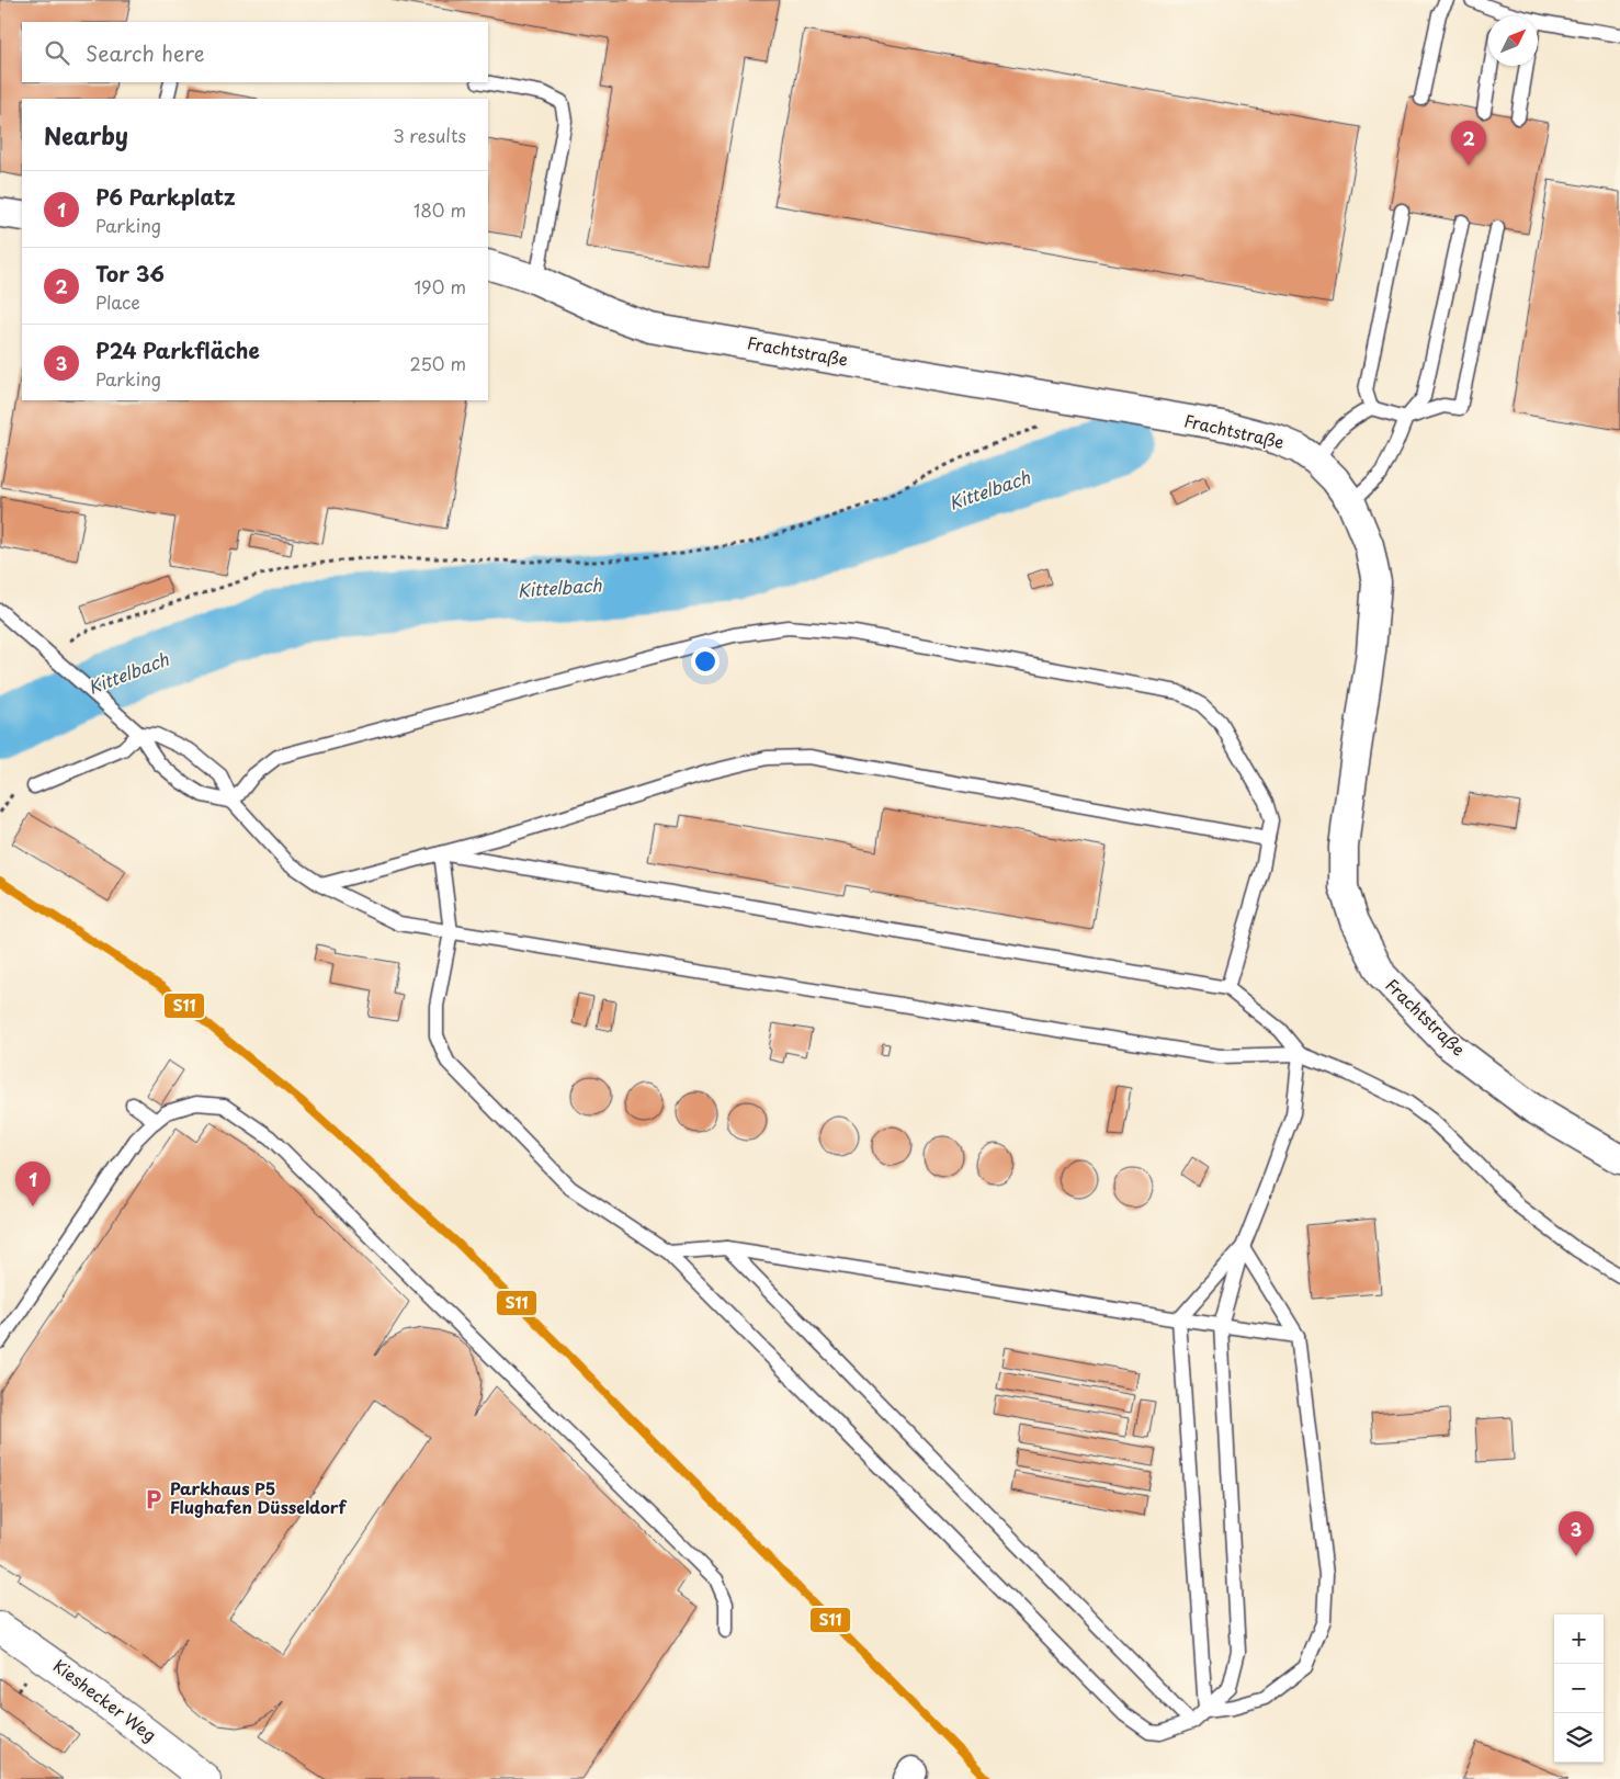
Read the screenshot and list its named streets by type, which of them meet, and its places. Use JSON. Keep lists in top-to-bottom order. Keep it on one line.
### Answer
{"streets":{"street":["Frachtstraße","Kieshecker Weg"]},"water":["Kittelbach"],"places":{"parking":["Parkhaus P5 Flughafen Düsseldorf"]},"lines":["transit line S11"],"north":"top right","page":{"search":"Search here","heading":["Nearby","3 results"],"pins":["2","1","3"],"list":[{"mark":"1","name":"P6 Parkplatz","note":"Parking","value":"180 m"},{"mark":"2","name":"Tor 36","note":"Place","value":"190 m"},{"mark":"3","name":"P24 Parkfläche","note":"Parking","value":"250 m"}],"map_buttons":["+","−"]}}
